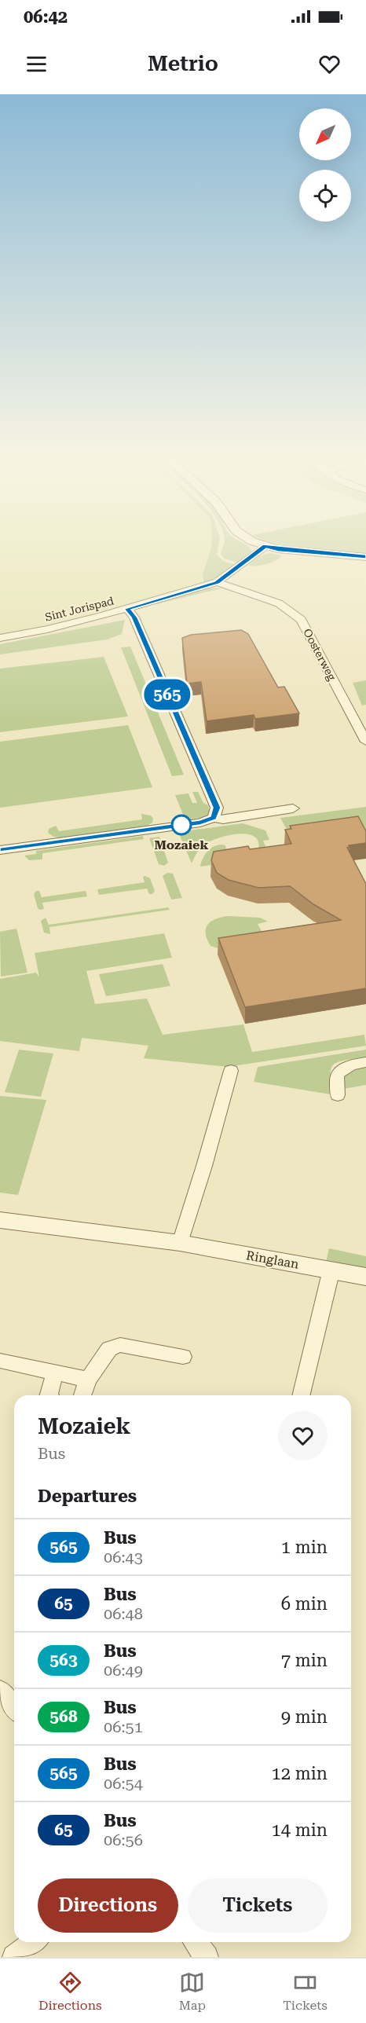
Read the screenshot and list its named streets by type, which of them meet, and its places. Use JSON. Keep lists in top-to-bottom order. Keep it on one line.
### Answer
{"streets":{"street":["Sint Jorispad","Oosterweg","Ringlaan"]},"crossings":[["Sint Jorispad","Oosterweg"]],"places":["Mozaiek"],"lines":["bus line 565"],"north":"bottom left","page":{"status":"06:42","header":"Metrio","on_map":"565","heading":[["Mozaiek","Bus"],"Departures"],"list":[{"mark":"565","name":"Bus","note":"06:43","value":"1 min"},{"mark":"65","name":"Bus","note":"06:48","value":"6 min"},{"mark":"563","name":"Bus","note":"06:49","value":"7 min"},{"mark":"568","name":"Bus","note":"06:51","value":"9 min"},{"mark":"565","name":"Bus","note":"06:54","value":"12 min"},{"mark":"65","name":"Bus","note":"06:56","value":"14 min"}],"buttons":["Directions","Tickets"],"tabs":["Directions","Map","Tickets"]}}
